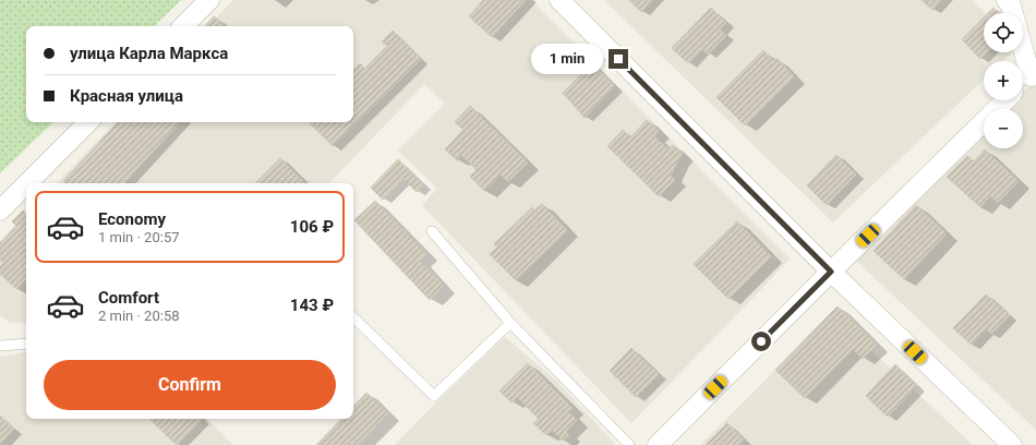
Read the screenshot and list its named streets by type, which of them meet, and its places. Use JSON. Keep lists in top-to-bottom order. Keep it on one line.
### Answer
{"page":{"map_buttons":["+","−"],"banner":["улица Карла Маркса","Красная улица"],"bubble":"1 min","list":[{"name":"Economy","note":"1 min · 20:57","value":"106 ₽"},{"name":"Comfort","note":"2 min · 20:58","value":"143 ₽"}],"buttons":"Confirm"}}
